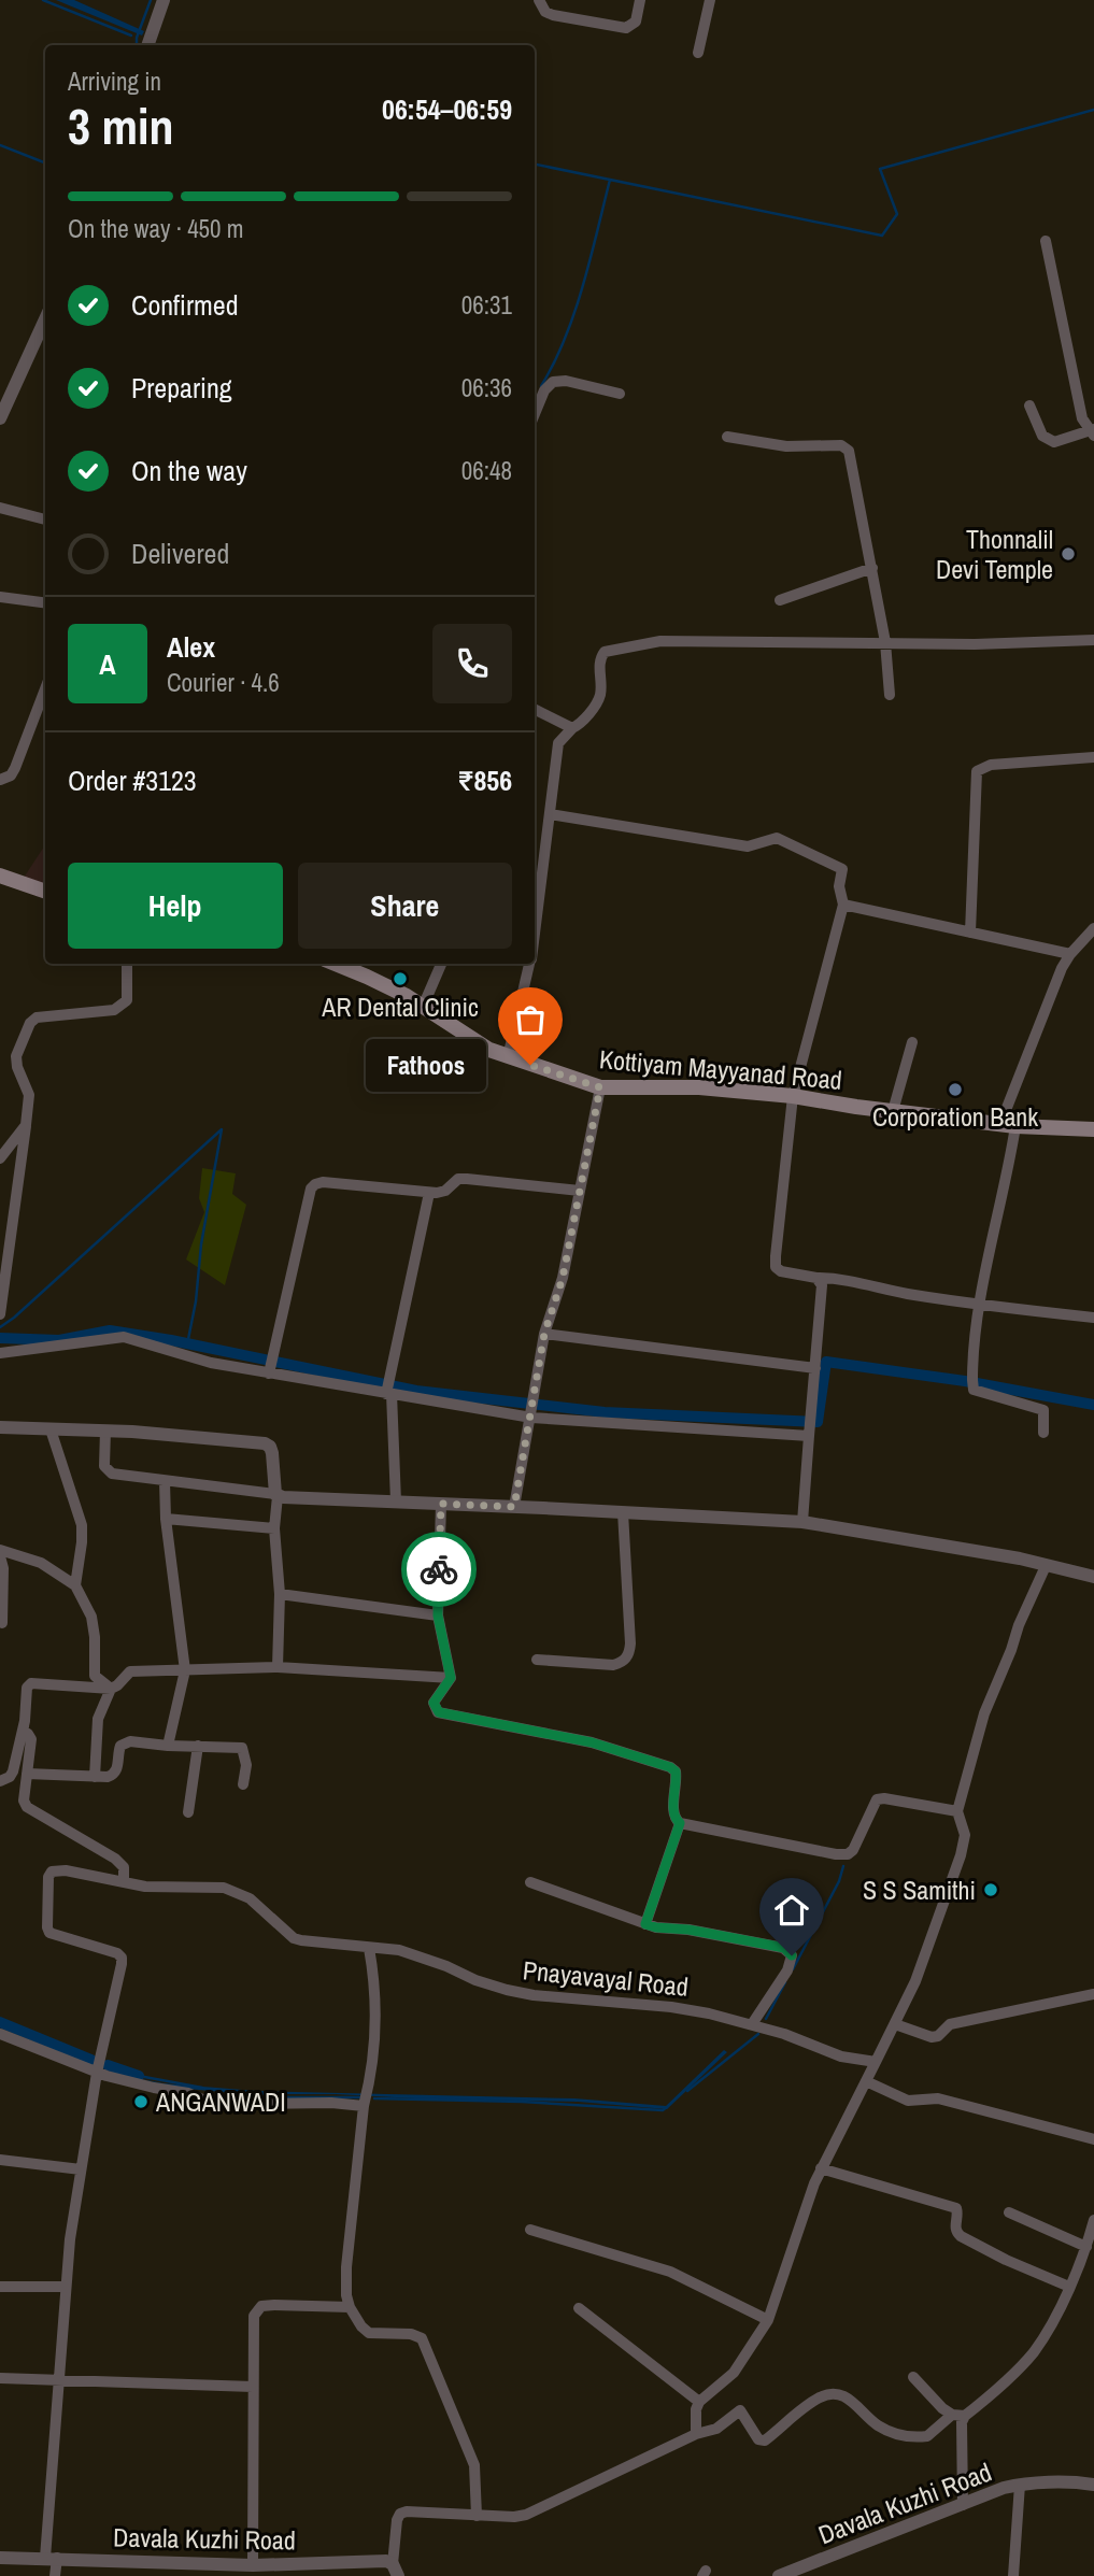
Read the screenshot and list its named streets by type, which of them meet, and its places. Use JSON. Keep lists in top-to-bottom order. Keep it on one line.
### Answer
{"streets":{"main road":["Kottiyam Mayyanad Road"],"street":["Pnayavayal Road","Davala Kuzhi Road"]},"places":["Thonnalil Devi Temple","AR Dental Clinic","Fathoos","Corporation Bank","S S Samithi","ANGANWADI"],"page":{"heading":["3 min","Arriving in","06:54–06:59"],"panel":["Alex","Courier · 4.6","Order #3123","₹856"],"bar":"On the way · 450 m","list":[["Confirmed","06:31"],["Preparing","06:36"],["On the way","06:48"],"Delivered"],"round":"A","buttons":["Help","Share"],"bubble":"Fathoos"}}
